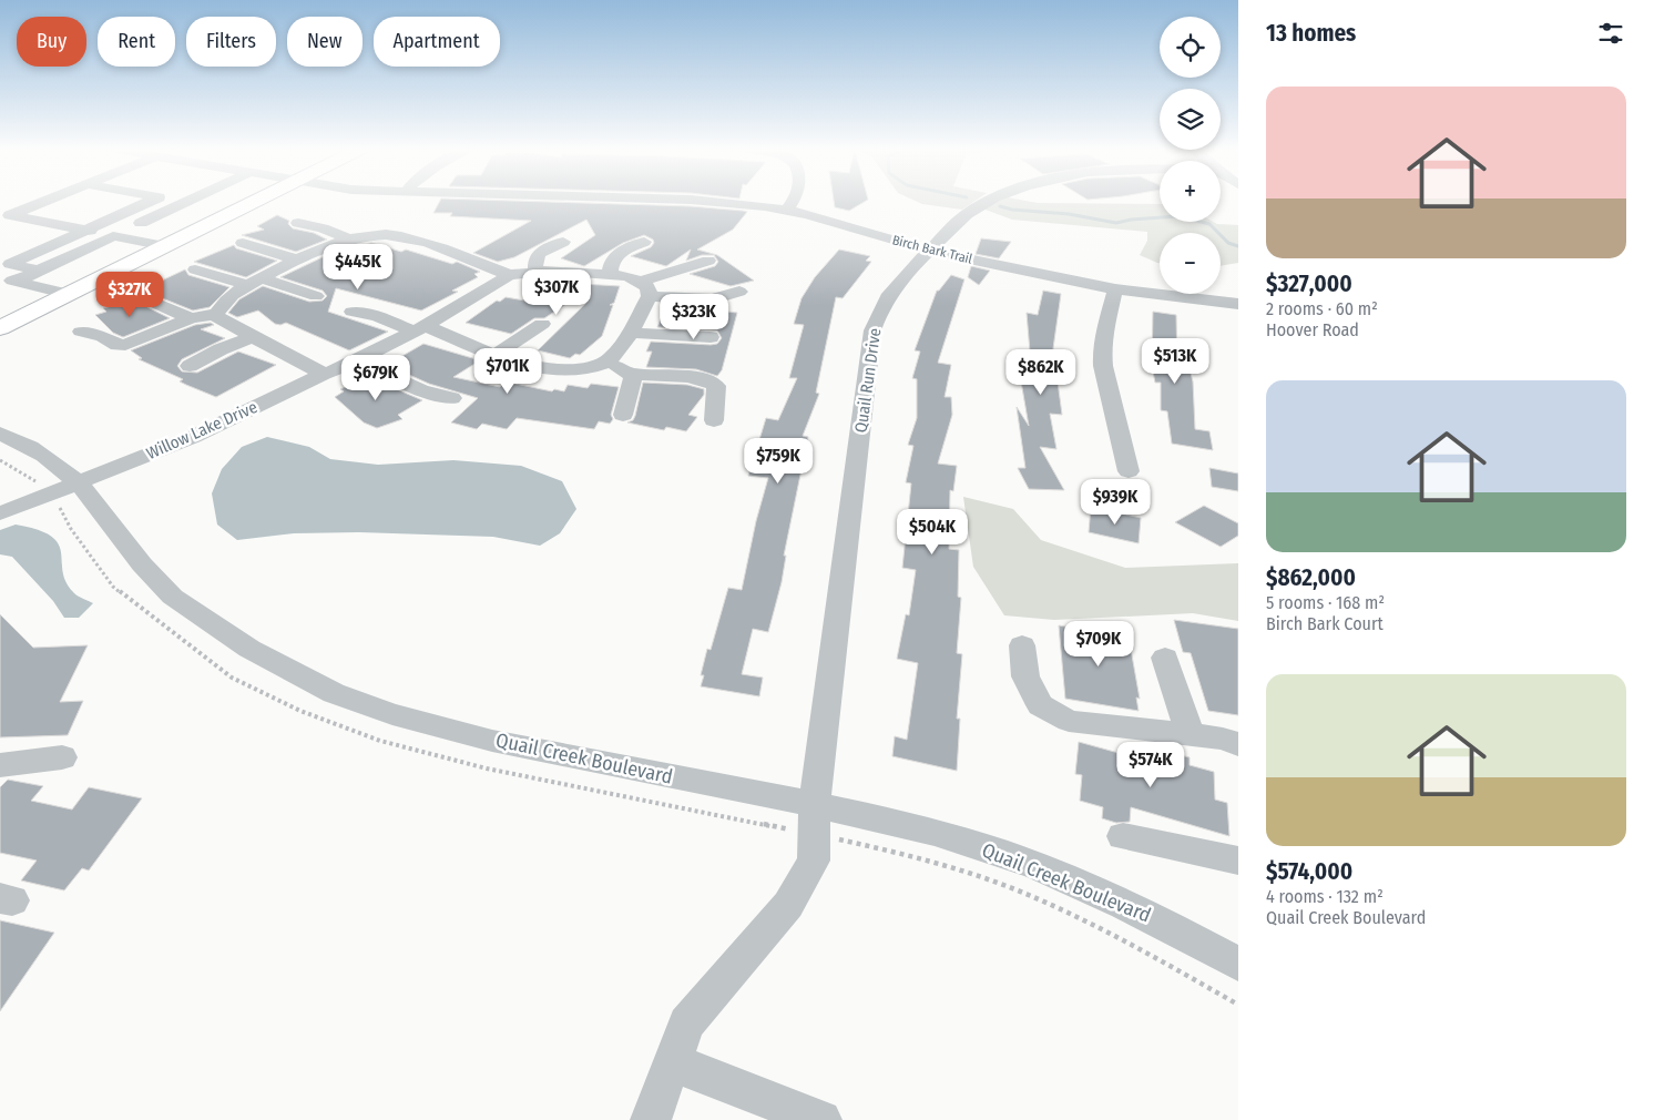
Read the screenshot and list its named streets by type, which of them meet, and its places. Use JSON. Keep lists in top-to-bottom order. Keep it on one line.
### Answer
{"streets":{"street":["Birch Bark Trail","Quail Run Drive","Willow Lake Drive","Quail Creek Boulevard"]},"crossings":[["Birch Bark Trail","Quail Run Drive"],["Quail Run Drive","Quail Creek Boulevard"],["Willow Lake Drive","Quail Creek Boulevard"]],"page":{"heading":"13 homes","map_buttons":["+","−"],"chip":["Buy","Rent","Filters","New","Apartment"],"list":[{"name":"$327,000","note":"2 rooms · 60 m² · Hoover Road"},{"name":"$862,000","note":"5 rooms · 168 m² · Birch Bark Court"},{"name":"$574,000","note":"4 rooms · 132 m² · Quail Creek Boulevard"}],"price":["$445K","$307K","$327K","$323K","$513K","$701K","$862K","$679K","$759K","$939K","$504K","$709K","$574K"]}}
